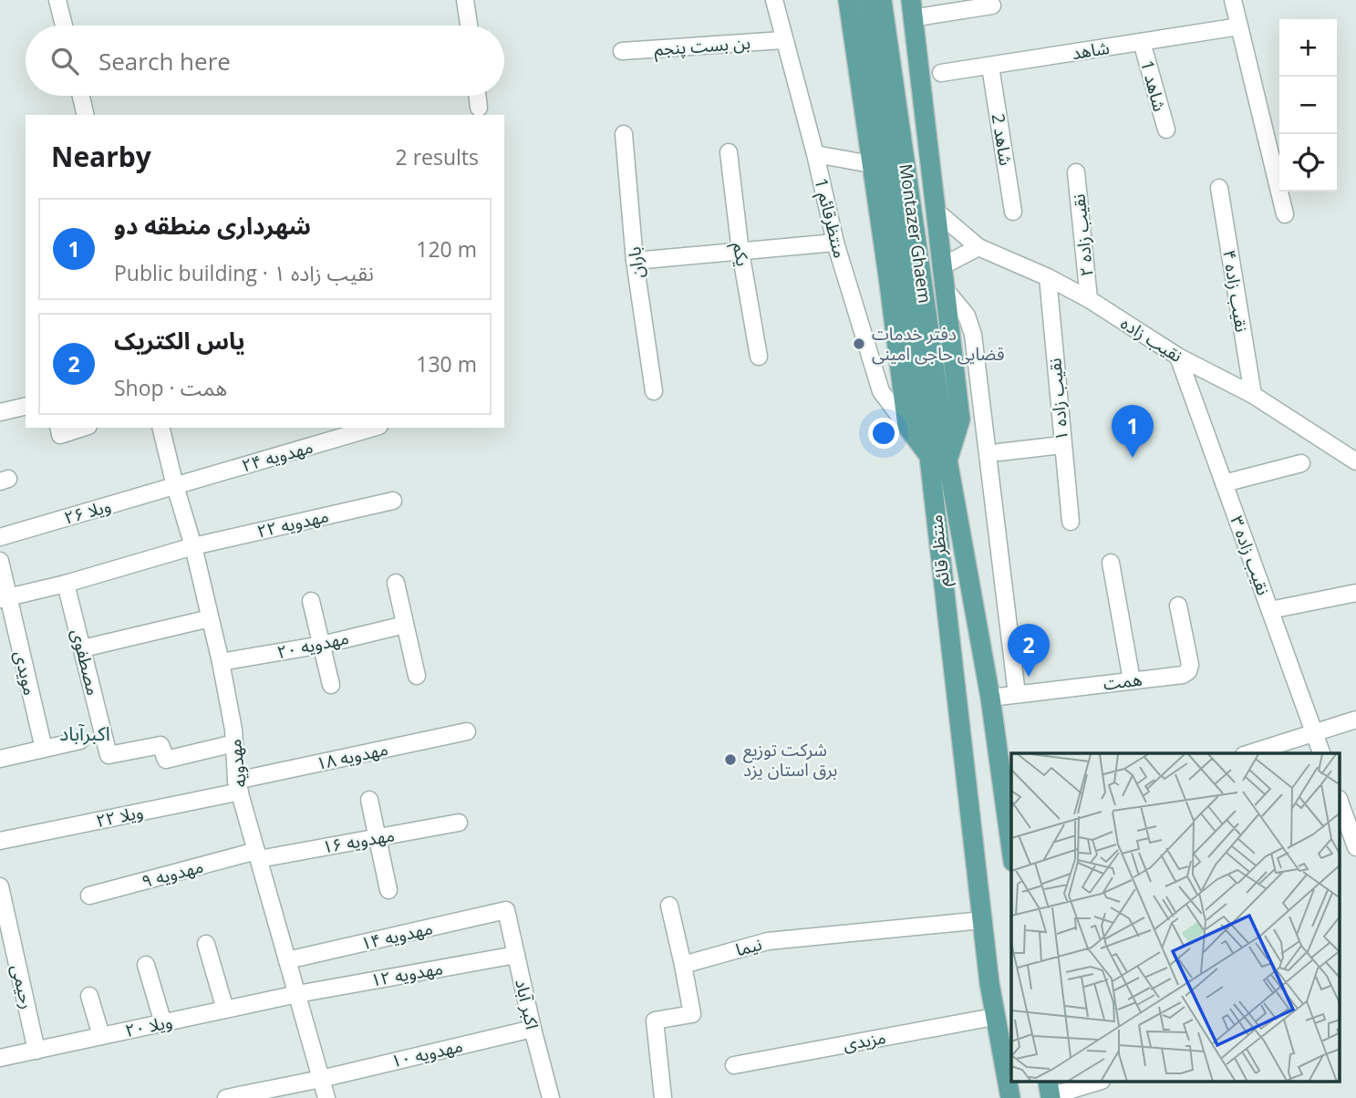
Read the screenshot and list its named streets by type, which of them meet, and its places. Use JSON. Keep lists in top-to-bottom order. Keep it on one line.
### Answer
{"streets":{"main road":["Montazer Ghaem","منتظر قائم"],"street":["بن بست پنجم","شاهد","شاهد 1","شاهد 2","منتظرقائم 1","نقیب زاده ۲","یکم","باران","نقیب زاده ۴","نقیب زاده","نقیب زاده ۱","مهدویه ۲۴","ویلا ۲۶","مهدویه ۲۲","نقیب زاده ۳","مهدویه ۲۰","مصطفوی","مویدی","همت","مهدویه ۱۸","مهدویه","ویلا ۲۲","مهدویه ۱۶","مهدویه ۹","مهدویه ۱۴","نیما","مهدویه ۱۲","رحیمی","اکبر آباد","ویلا ۲۰","مزیدی","مهدویه ۱۰"]},"crossings":[["بن بست پنجم","منتظرقائم 1"],["شاهد","شاهد 1"],["شاهد","شاهد 2"],["Montazer Ghaem","منتظر قائم"],["نقیب زاده ۲","نقیب زاده"],["نقیب زاده ۴","نقیب زاده"],["نقیب زاده","نقیب زاده ۱"],["نقیب زاده","نقیب زاده ۳"],["مهدویه ۲۴","ویلا ۲۶"],["مهدویه ۲۴","مهدویه"],["ویلا ۲۶","مهدویه"],["مهدویه ۲۲","مهدویه"],["منتظر قائم","همت"],["منتظر قائم","نیما"],["منتظر قائم","مزیدی"],["مهدویه ۲۰","مهدویه"],["مصطفوی","مهدویه"],["مهدویه ۱۸","مهدویه"],["مهدویه ۱۸","ویلا ۲۲"],["مهدویه","ویلا ۲۲"],["مهدویه","مهدویه ۱۶"],["مهدویه","مهدویه ۹"],["مهدویه","مهدویه ۱۴"],["مهدویه","مهدویه ۱۲"],["مهدویه","ویلا ۲۰"],["مهدویه","مهدویه ۱۰"],["مهدویه ۱۶","مهدویه ۹"],["مهدویه ۱۴","اکبر آباد"],["مهدویه ۱۲","اکبر آباد"],["مهدویه ۱۲","ویلا ۲۰"],["رحیمی","ویلا ۲۰"],["اکبر آباد","مهدویه ۱۰"]],"districts":["اکبرآباد"],"places":["دفتر خدمات قضایی حاجی امینی","شرکت توزیع برق استان یزد"],"page":{"map_buttons":["+","−"],"search":"Search here","heading":["Nearby","2 results"],"list":[{"mark":"1","name":"شهرداری منطقه دو","note":"Public building · نقیب زاده ۱","value":"120 m"},{"mark":"2","name":"یاس الکتریک","note":"Shop · همت","value":"130 m"}],"pins":["1","2"]}}
